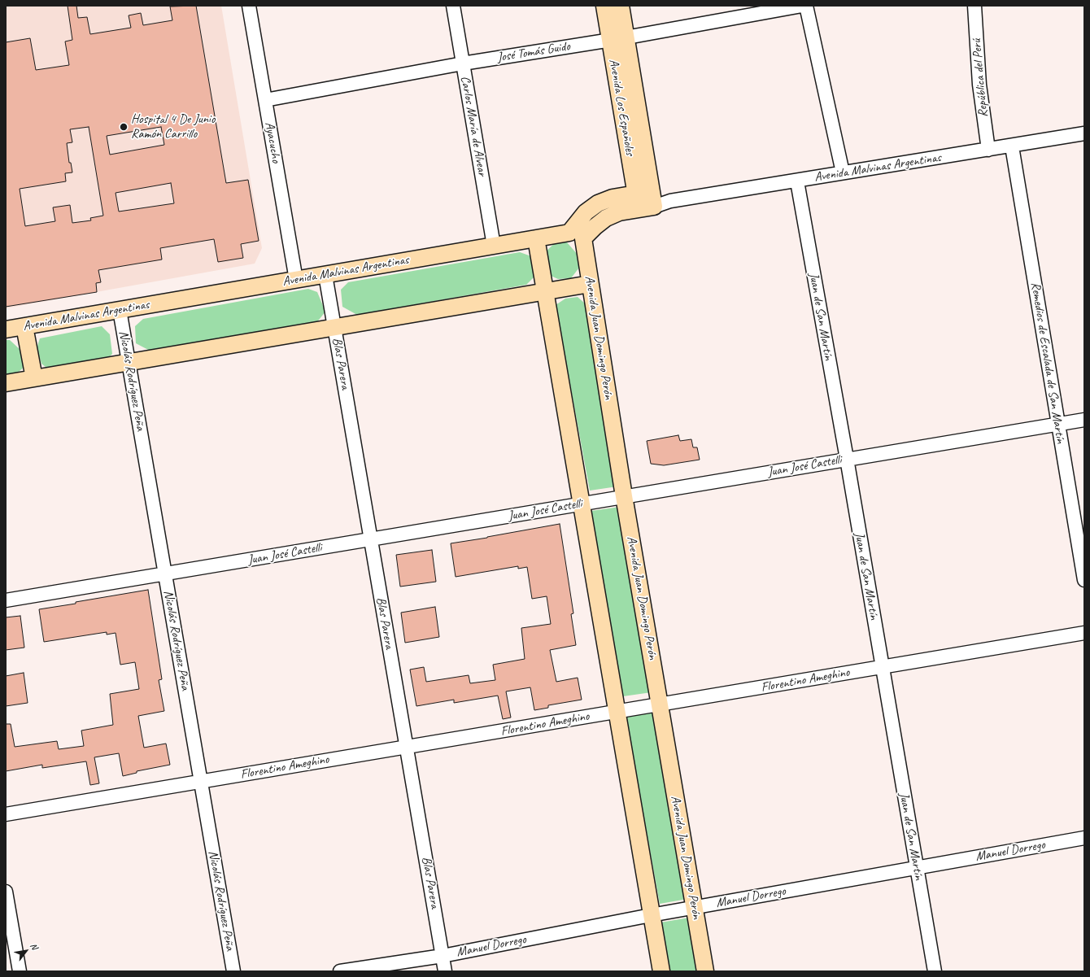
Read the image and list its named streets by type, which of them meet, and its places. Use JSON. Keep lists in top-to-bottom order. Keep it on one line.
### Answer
{"streets":{"main road":["Avenida Los Españoles","Avenida Malvinas Argentinas","Avenida Juan Domingo Perón"],"street":["José Tomás Guido","República del Perú","Carlos María de Alvear","Ayacucho","Juan de San Martín","Remedios de Escalada de San Martín","Blas Parera","Nicolás Rodríguez Peña","Juan José Castelli","Florentino Ameghino","Manuel Dorrego"]},"crossings":[["José Tomás Guido","Avenida Los Españoles"],["José Tomás Guido","Carlos María de Alvear"],["José Tomás Guido","Ayacucho"],["República del Perú","Avenida Malvinas Argentinas"],["Avenida Los Españoles","Avenida Malvinas Argentinas"],["Carlos María de Alvear","Avenida Malvinas Argentinas"],["Ayacucho","Avenida Malvinas Argentinas"],["Avenida Malvinas Argentinas","Juan de San Martín"],["Avenida Malvinas Argentinas","Avenida Juan Domingo Perón"],["Avenida Malvinas Argentinas","Remedios de Escalada de San Martín"],["Avenida Malvinas Argentinas","Blas Parera"],["Avenida Malvinas Argentinas","Nicolás Rodríguez Peña"],["Juan de San Martín","Juan José Castelli"],["Juan de San Martín","Florentino Ameghino"],["Juan de San Martín","Manuel Dorrego"],["Avenida Juan Domingo Perón","Juan José Castelli"],["Avenida Juan Domingo Perón","Florentino Ameghino"],["Avenida Juan Domingo Perón","Manuel Dorrego"],["Remedios de Escalada de San Martín","Juan José Castelli"],["Blas Parera","Juan José Castelli"],["Blas Parera","Florentino Ameghino"],["Blas Parera","Manuel Dorrego"],["Nicolás Rodríguez Peña","Juan José Castelli"],["Nicolás Rodríguez Peña","Florentino Ameghino"]],"places":["Hospital 4 De Junio Ramón Carrillo"],"north":"top right"}
